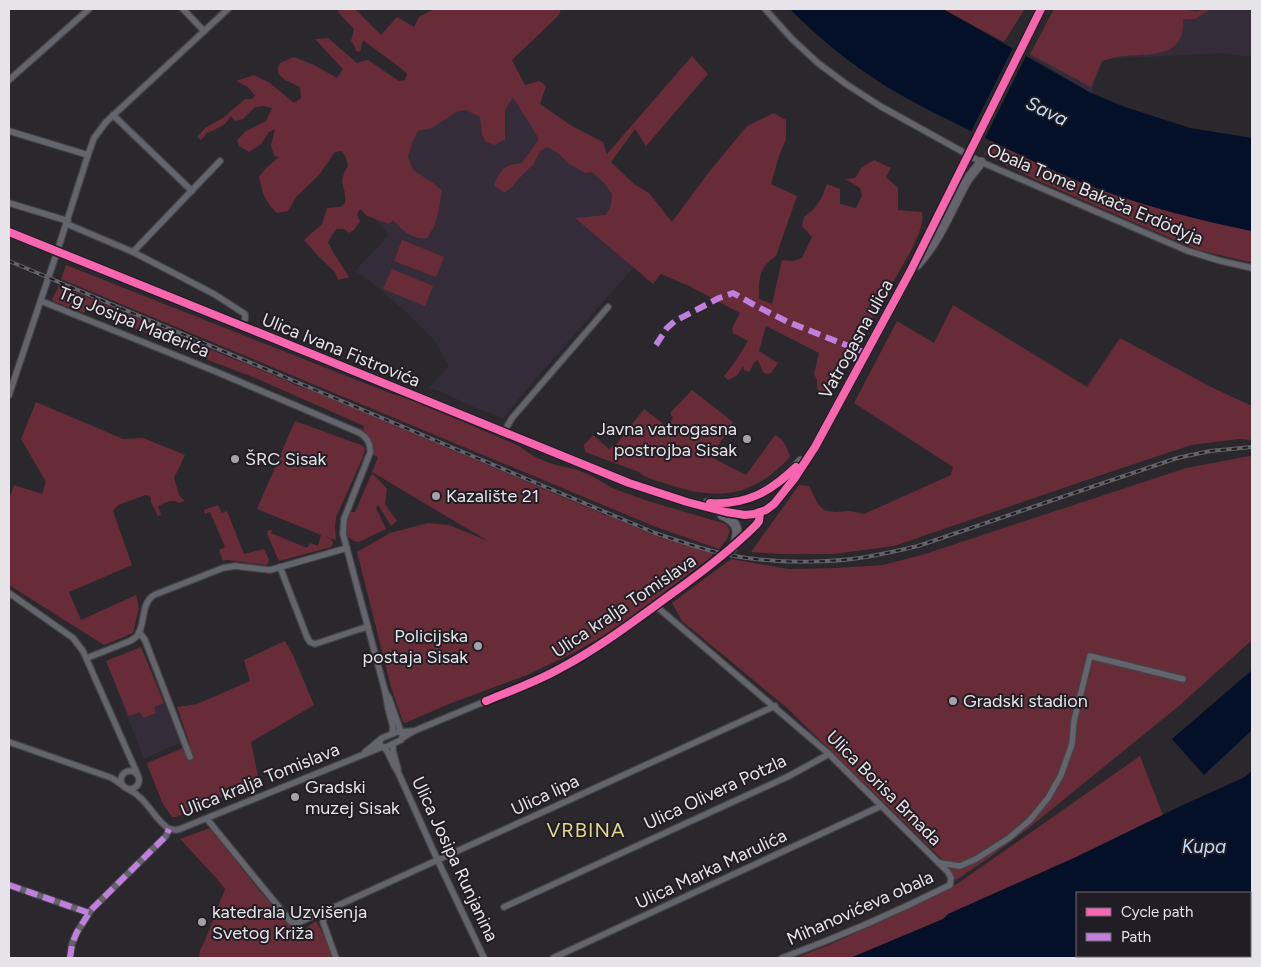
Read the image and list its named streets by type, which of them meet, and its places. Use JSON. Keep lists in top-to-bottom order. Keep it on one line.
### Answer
{"streets":{"main road":["Vatrogasna ulica","Ulica Ivana Fistrovića"],"street":["Obala Tome Bakača Erdödyja","Trg Josipa Mađerića","Ulica kralja Tomislava","Ulica Borisa Brnada","Ulica Olivera Potzla","Ulica lipa","Ulica Josipa Runjanina","Ulica Marka Marulića","Mihanovićeva obala"]},"crossings":[["Vatrogasna ulica","Ulica kralja Tomislava"],["Ulica kralja Tomislava","Ulica Borisa Brnada"],["Ulica kralja Tomislava","Ulica Josipa Runjanina"],["Ulica Borisa Brnada","Ulica Olivera Potzla"],["Ulica Borisa Brnada","Ulica lipa"],["Ulica Borisa Brnada","Ulica Marka Marulića"],["Ulica Borisa Brnada","Mihanovićeva obala"],["Ulica lipa","Ulica Josipa Runjanina"]],"districts":["VRBINA"],"water":["Sava","Kupa"],"places":["Javna vatrogasna postrojba Sisak","ŠRC Sisak","Kazalište 21","Policijska postaja Sisak","Gradski stadion","Gradski muzej Sisak","katedrala Uzvišenja Svetog Križa"],"legend":["Cycle path","Path"]}
